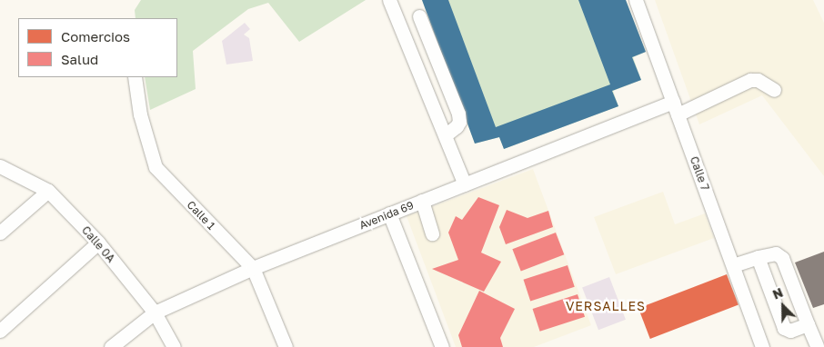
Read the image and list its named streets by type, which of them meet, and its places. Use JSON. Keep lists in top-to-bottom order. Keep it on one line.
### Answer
{"streets":{"street":["Calle 7","Calle 1","Avenida 69","Calle 0A"]},"crossings":[["Calle 7","Avenida 69"],["Calle 1","Avenida 69"],["Avenida 69","Calle 0A"]],"districts":["VERSALLES"],"legend":["Comercios","Salud"],"north":"top left"}
